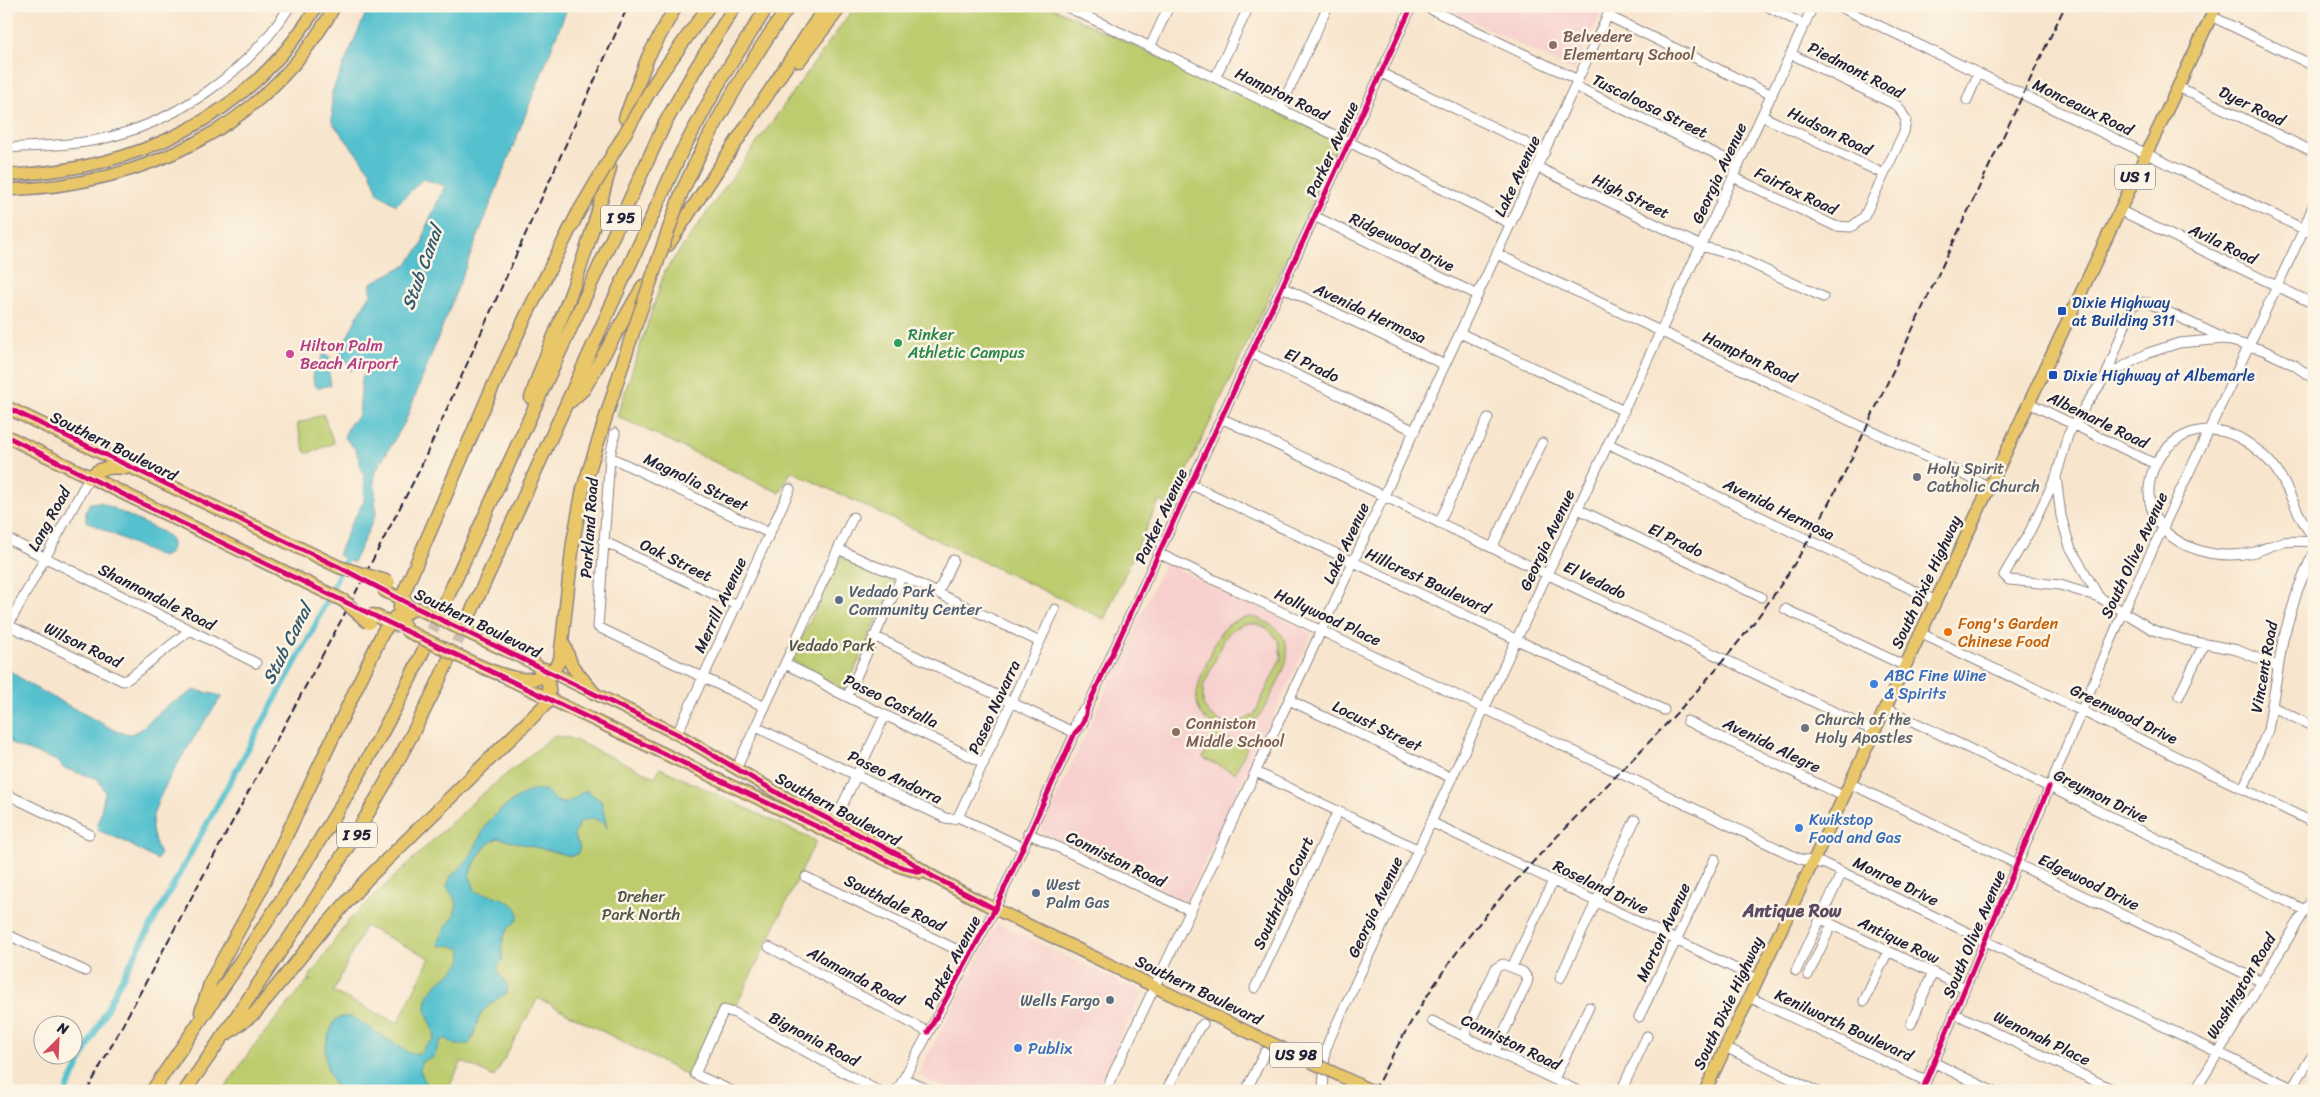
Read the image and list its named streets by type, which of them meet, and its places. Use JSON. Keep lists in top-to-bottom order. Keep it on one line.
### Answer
{"streets":{"highway":["I 95","Southern Boulevard","US 98"],"main road":["US 1","South Dixie Highway"],"street":["Piedmont Road","Hampton Road","Tuscaloosa Street","Dyer Road","Monceaux Road","Hudson Road","Parker Avenue","Georgia Avenue","Lake Avenue","Fairfax Road","High Street","Ridgewood Drive","Avila Road","Avenida Hermosa","El Prado","Albemarle Road","Magnolia Street","Lang Road","Parkland Road","South Olive Avenue","Oak Street","El Vedado","Hillcrest Boulevard","Shannondale Road","Merrill Avenue","Hollywood Place","Wilson Road","Vincent Road","Paseo Castalla","Paseo Navarra","Greenwood Drive","Locust Street","Avenida Alegre","Paseo Andorra","Greymon Drive","Conniston Road","Monroe Drive","Edgewood Drive","Roseland Drive","Southridge Court","Southdale Road","Morton Avenue","Antique Row","Alamanda Road","Washington Road","Kenilworth Boulevard","Wenonah Place","Bignonia Road"]},"crossings":[["Piedmont Road","Hudson Road"],["Piedmont Road","Georgia Avenue"],["Piedmont Road","Fairfax Road"],["Hampton Road","Parker Avenue"],["Hampton Road","Georgia Avenue"],["Hampton Road","Lake Avenue"],["Hampton Road","South Dixie Highway"],["Tuscaloosa Street","Georgia Avenue"],["Tuscaloosa Street","Lake Avenue"],["Dyer Road","South Dixie Highway"],["Monceaux Road","South Olive Avenue"],["Monceaux Road","South Dixie Highway"],["Hudson Road","Georgia Avenue"],["Hudson Road","Fairfax Road"],["Parker Avenue","Ridgewood Drive"],["Parker Avenue","Avenida Hermosa"],["Parker Avenue","El Prado"],["Parker Avenue","Southern Boulevard"],["Parker Avenue","El Vedado"],["Parker Avenue","Hillcrest Boulevard"],["Parker Avenue","Hollywood Place"],["Parker Avenue","Paseo Andorra"],["Parker Avenue","Conniston Road"],["Parker Avenue","Southdale Road"],["Parker Avenue","Alamanda Road"],["Georgia Avenue","Fairfax Road"],["Georgia Avenue","High Street"],["Georgia Avenue","Avenida Hermosa"],["Georgia Avenue","El Prado"],["Georgia Avenue","El Vedado"],["Georgia Avenue","Hillcrest Boulevard"],["Georgia Avenue","Hollywood Place"],["Georgia Avenue","Locust Street"],["Georgia Avenue","Monroe Drive"],["Georgia Avenue","Roseland Drive"],["Lake Avenue","High Street"],["Lake Avenue","Ridgewood Drive"],["Lake Avenue","Avenida Hermosa"],["Lake Avenue","El Prado"],["Lake Avenue","Southern Boulevard"],["Lake Avenue","El Vedado"],["Lake Avenue","Hillcrest Boulevard"],["Lake Avenue","Hollywood Place"],["Lake Avenue","Locust Street"],["Lake Avenue","Conniston Road"],["Avila Road","South Olive Avenue"],["Avila Road","South Dixie Highway"],["Avenida Hermosa","South Dixie Highway"],["Albemarle Road","South Dixie Highway"],["Southern Boulevard","Lang Road"],["Southern Boulevard","Merrill Avenue"],["Magnolia Street","Parkland Road"],["Magnolia Street","Merrill Avenue"],["Lang Road","Shannondale Road"],["Lang Road","Wilson Road"],["Parkland Road","Oak Street"],["Parkland Road","Merrill Avenue"],["South Olive Avenue","Greenwood Drive"],["South Olive Avenue","Greymon Drive"],["South Olive Avenue","Monroe Drive"],["South Olive Avenue","Edgewood Drive"],["South Olive Avenue","Antique Row"],["South Olive Avenue","Kenilworth Boulevard"],["South Olive Avenue","Wenonah Place"],["Oak Street","Merrill Avenue"],["El Vedado","South Dixie Highway"],["South Dixie Highway","Greenwood Drive"],["South Dixie Highway","Avenida Alegre"],["South Dixie Highway","Greymon Drive"],["South Dixie Highway","Monroe Drive"],["South Dixie Highway","Edgewood Drive"],["South Dixie Highway","Roseland Drive"],["South Dixie Highway","Kenilworth Boulevard"],["Shannondale Road","Wilson Road"],["Hollywood Place","Monroe Drive"],["Vincent Road","Greenwood Drive"],["Paseo Castalla","Paseo Navarra"],["Paseo Navarra","Paseo Andorra"],["Greymon Drive","Washington Road"],["Monroe Drive","Washington Road"],["Edgewood Drive","Washington Road"],["Roseland Drive","Morton Avenue"]],"districts":["Antique Row"],"water":["Stub Canal"],"parks":["Vedado Park","Dreher Park North"],"places":{"other":["Belvedere Elementary School","Rinker Athletic Campus","Hilton Palm Beach Airport","Holy Spirit Catholic Church","Vedado Park Community Center","Fong's Garden Chinese Food","ABC Fine Wine & Spirits","Church of the Holy Apostles","Conniston Middle School","Kwikstop Food and Gas","West Palm Gas","Wells Fargo","Publix"],"transit":["Dixie Highway at Building 311","Dixie Highway at Albemarle"]},"north":"top right"}
